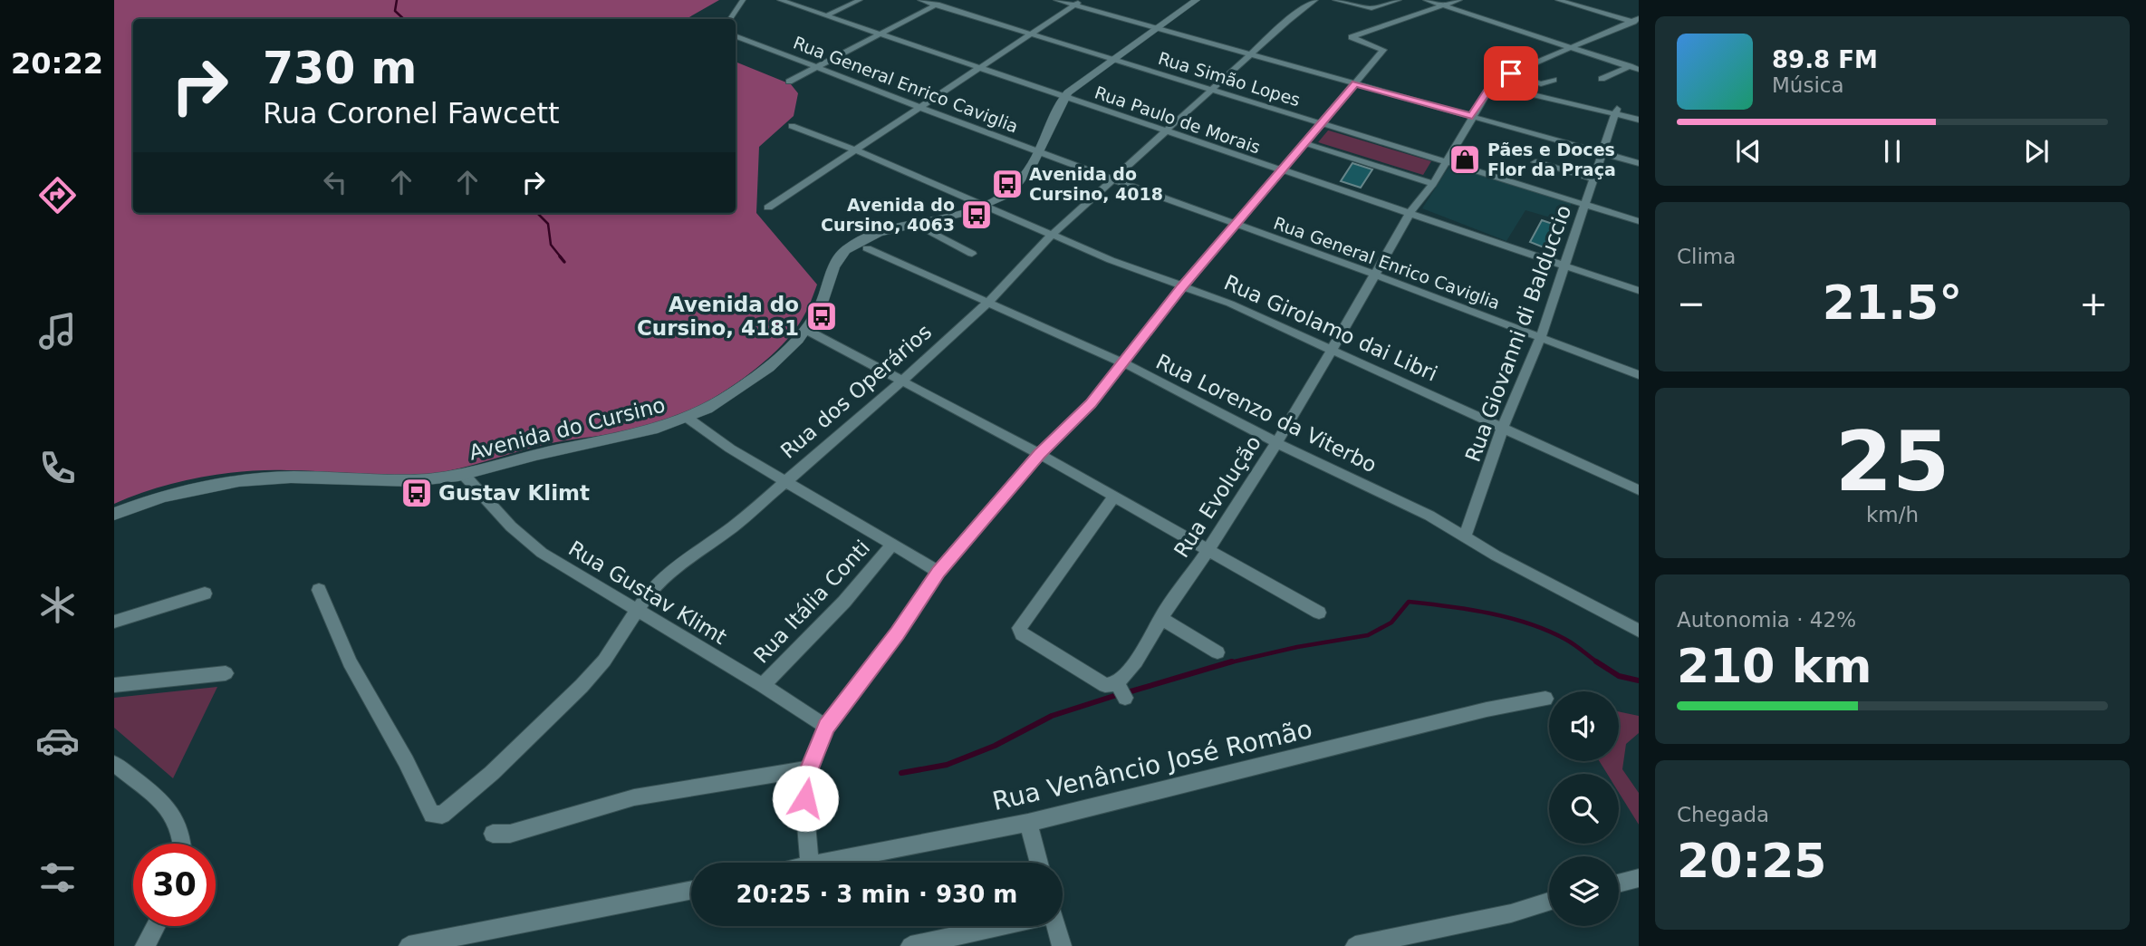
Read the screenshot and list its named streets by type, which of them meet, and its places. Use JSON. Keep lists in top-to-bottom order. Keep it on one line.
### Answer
{"streets":{"main road":["Avenida do Cursino"],"street":["Rua Simão Lopes","Rua General Enrico Caviglia","Rua Paulo de Morais","Rua Girolamo dai Libri","Rua Giovanni di Balduccio","Rua dos Operários","Rua Lorenzo da Viterbo","Rua Evolução","Rua Gustav Klimt","Rua Itália Conti","Rua Venâncio José Romão"]},"crossings":[["Rua Simão Lopes","Rua Giovanni di Balduccio"],["Rua Simão Lopes","Rua dos Operários"],["Rua Simão Lopes","Rua Evolução"],["Rua General Enrico Caviglia","Rua Giovanni di Balduccio"],["Rua General Enrico Caviglia","Rua dos Operários"],["Rua General Enrico Caviglia","Avenida do Cursino"],["Rua General Enrico Caviglia","Rua Evolução"],["Rua Paulo de Morais","Rua Giovanni di Balduccio"],["Rua Paulo de Morais","Rua dos Operários"],["Rua Paulo de Morais","Avenida do Cursino"],["Rua Paulo de Morais","Rua Evolução"],["Rua Girolamo dai Libri","Rua Giovanni di Balduccio"],["Rua Girolamo dai Libri","Rua dos Operários"],["Rua Girolamo dai Libri","Avenida do Cursino"],["Rua Girolamo dai Libri","Rua Evolução"],["Rua Giovanni di Balduccio","Rua Lorenzo da Viterbo"],["Rua dos Operários","Rua Lorenzo da Viterbo"],["Rua dos Operários","Rua Gustav Klimt"],["Rua Lorenzo da Viterbo","Rua Evolução"],["Avenida do Cursino","Rua Gustav Klimt"],["Rua Gustav Klimt","Rua Itália Conti"]],"places":{"shop":["Pães e Doces Flor da Praça"],"bus stop":["Avenida do Cursino, 4018","Avenida do Cursino, 4063","Avenida do Cursino, 4181","Gustav Klimt"]},"page":{"tabs":"20:22","turn":["730 m","Rua Coronel Fawcett"],"song":["89.8 FM","Música"],"tile":["Clima",["25","km/h"],["Autonomia · 42%","210 km"],["Chegada","20:25"]],"heat":["−","21.5°","+"],"limit":"30","trip":"20:25 · 3 min · 930 m"}}
